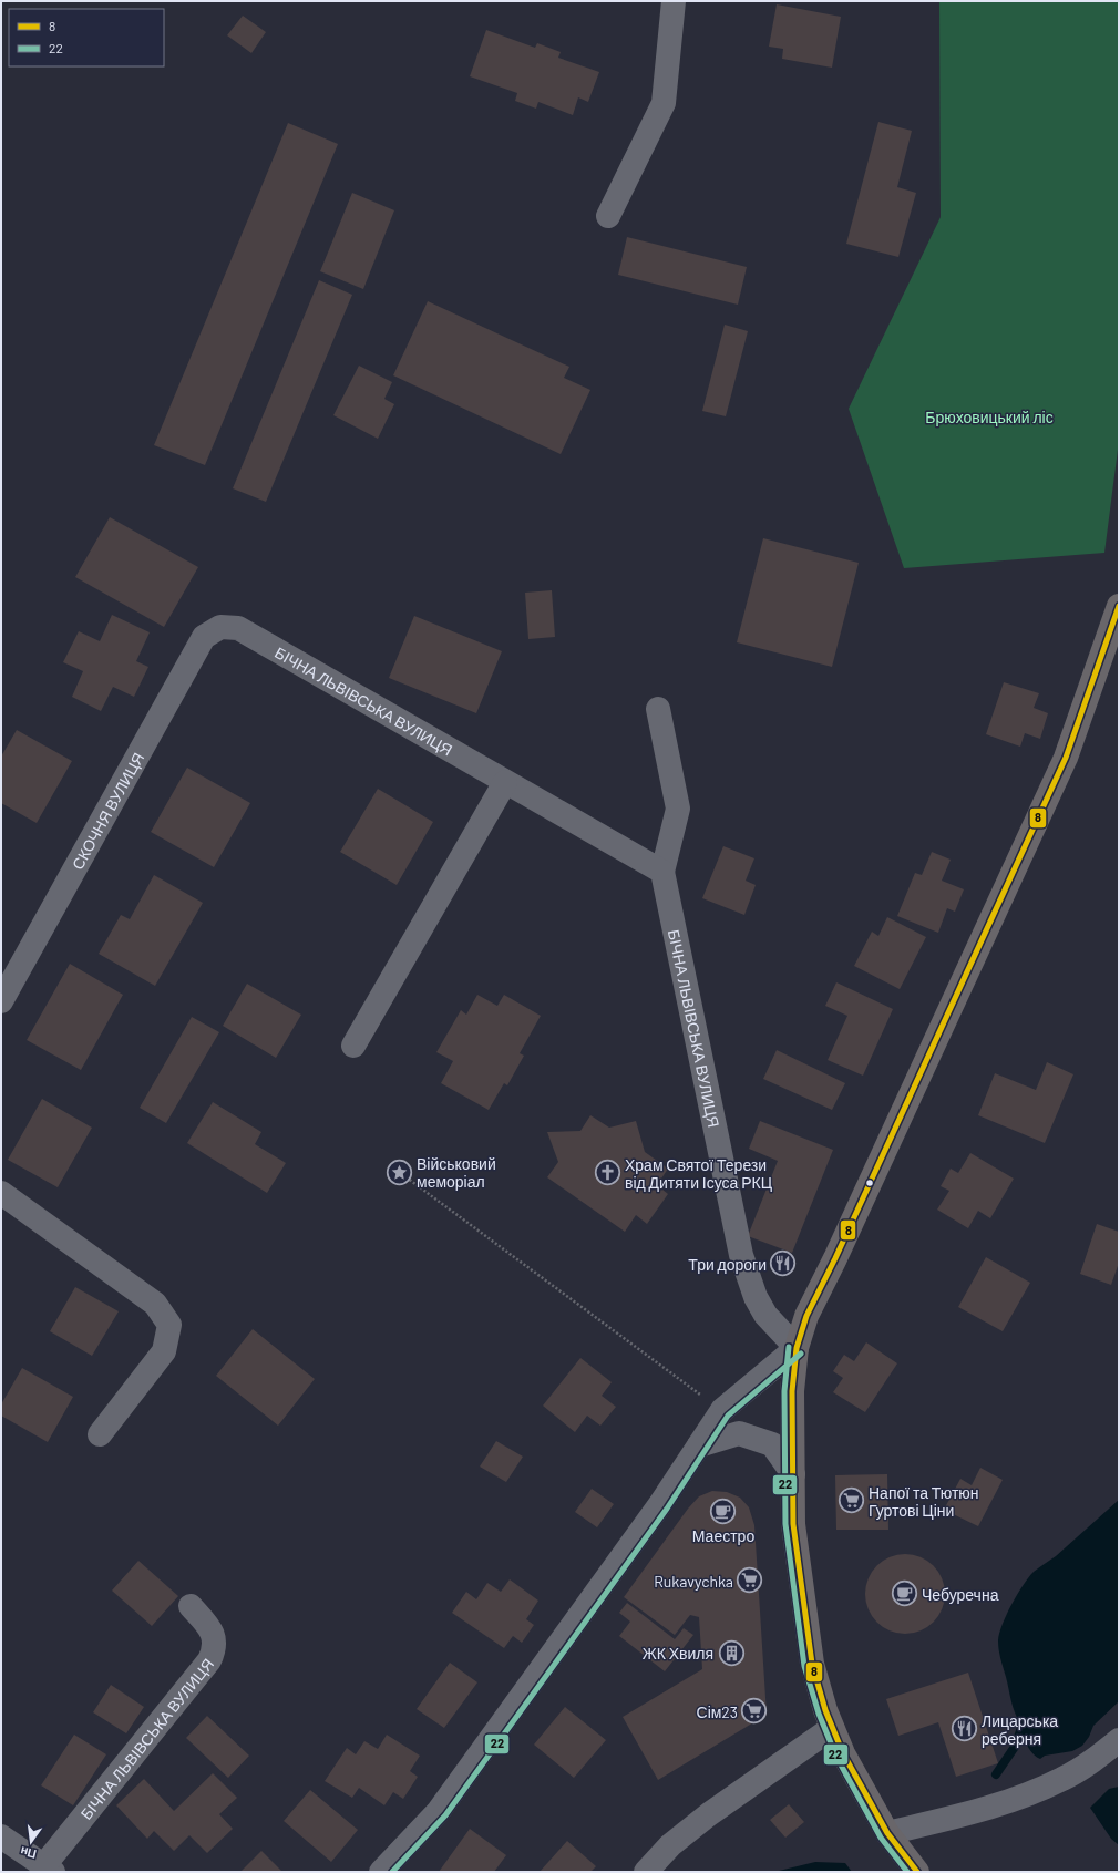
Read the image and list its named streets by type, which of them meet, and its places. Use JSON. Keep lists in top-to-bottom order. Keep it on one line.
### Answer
{"streets":{"street":["БІЧНА ЛЬВІВСЬКА ВУЛИЦЯ","СКОЧНЯ ВУЛИЦЯ"]},"crossings":[["БІЧНА ЛЬВІВСЬКА ВУЛИЦЯ","СКОЧНЯ ВУЛИЦЯ"]],"parks":["Брюховицький ліс"],"places":{"place":["Військовий меморіал"],"church":["Храм Святої Терези від Дитяти Ісуса РКЦ"],"restaurant":["Три дороги","Лицарська реберня"],"supermarket":["Напої та Тютюн Гуртові Ціни","Rukavychka","Сім23"],"cafe":["Маестро","Чебуречна"],"building":["ЖК Хвиля"]},"lines":["transit line 8","transit line 22"],"legend":["8","22"],"north":"bottom"}
